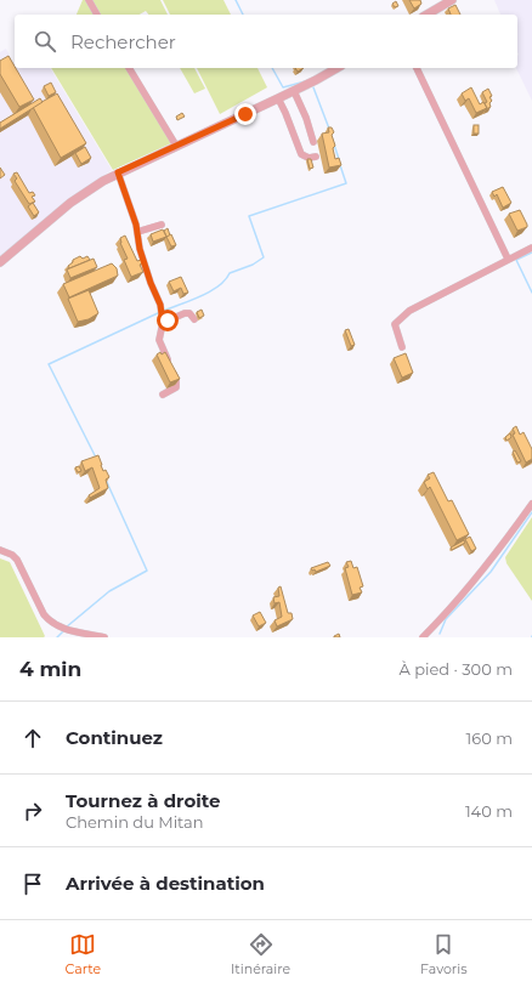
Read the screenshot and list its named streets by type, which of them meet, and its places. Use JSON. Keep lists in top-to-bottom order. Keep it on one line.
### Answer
{"page":{"search":"Rechercher","heading":["4 min","À pied · 300 m"],"list":[["Continuez","160 m"],["Tournez à droite","Chemin du Mitan","140 m"],"Arrivée à destination"],"nav":["Carte","Itinéraire","Favoris"]}}
